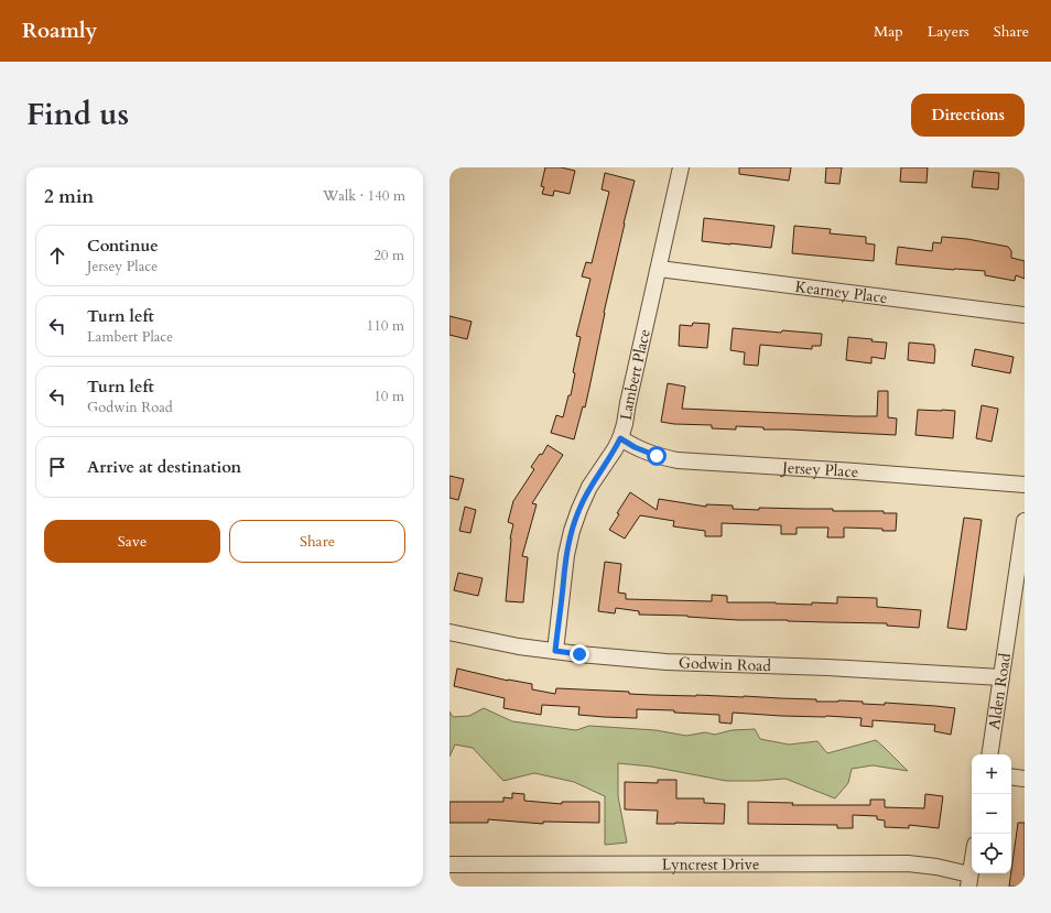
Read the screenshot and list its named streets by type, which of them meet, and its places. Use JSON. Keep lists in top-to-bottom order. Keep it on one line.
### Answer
{"streets":{"street":["Kearney Place","Lambert Place","Jersey Place","Godwin Road","Alden Road","Lyncrest Drive"]},"crossings":[["Kearney Place","Lambert Place"],["Lambert Place","Jersey Place"],["Lambert Place","Godwin Road"],["Godwin Road","Alden Road"]],"page":{"header":"Roamly","nav":["Map","Layers","Share"],"title":"Find us","buttons":["Directions",["Save","Share"]],"heading":["2 min","Walk · 140 m"],"list":[["Continue","Jersey Place","20 m"],["Turn left","Lambert Place","110 m"],["Turn left","Godwin Road","10 m"],"Arrive at destination"],"map_buttons":["+","−"]}}
